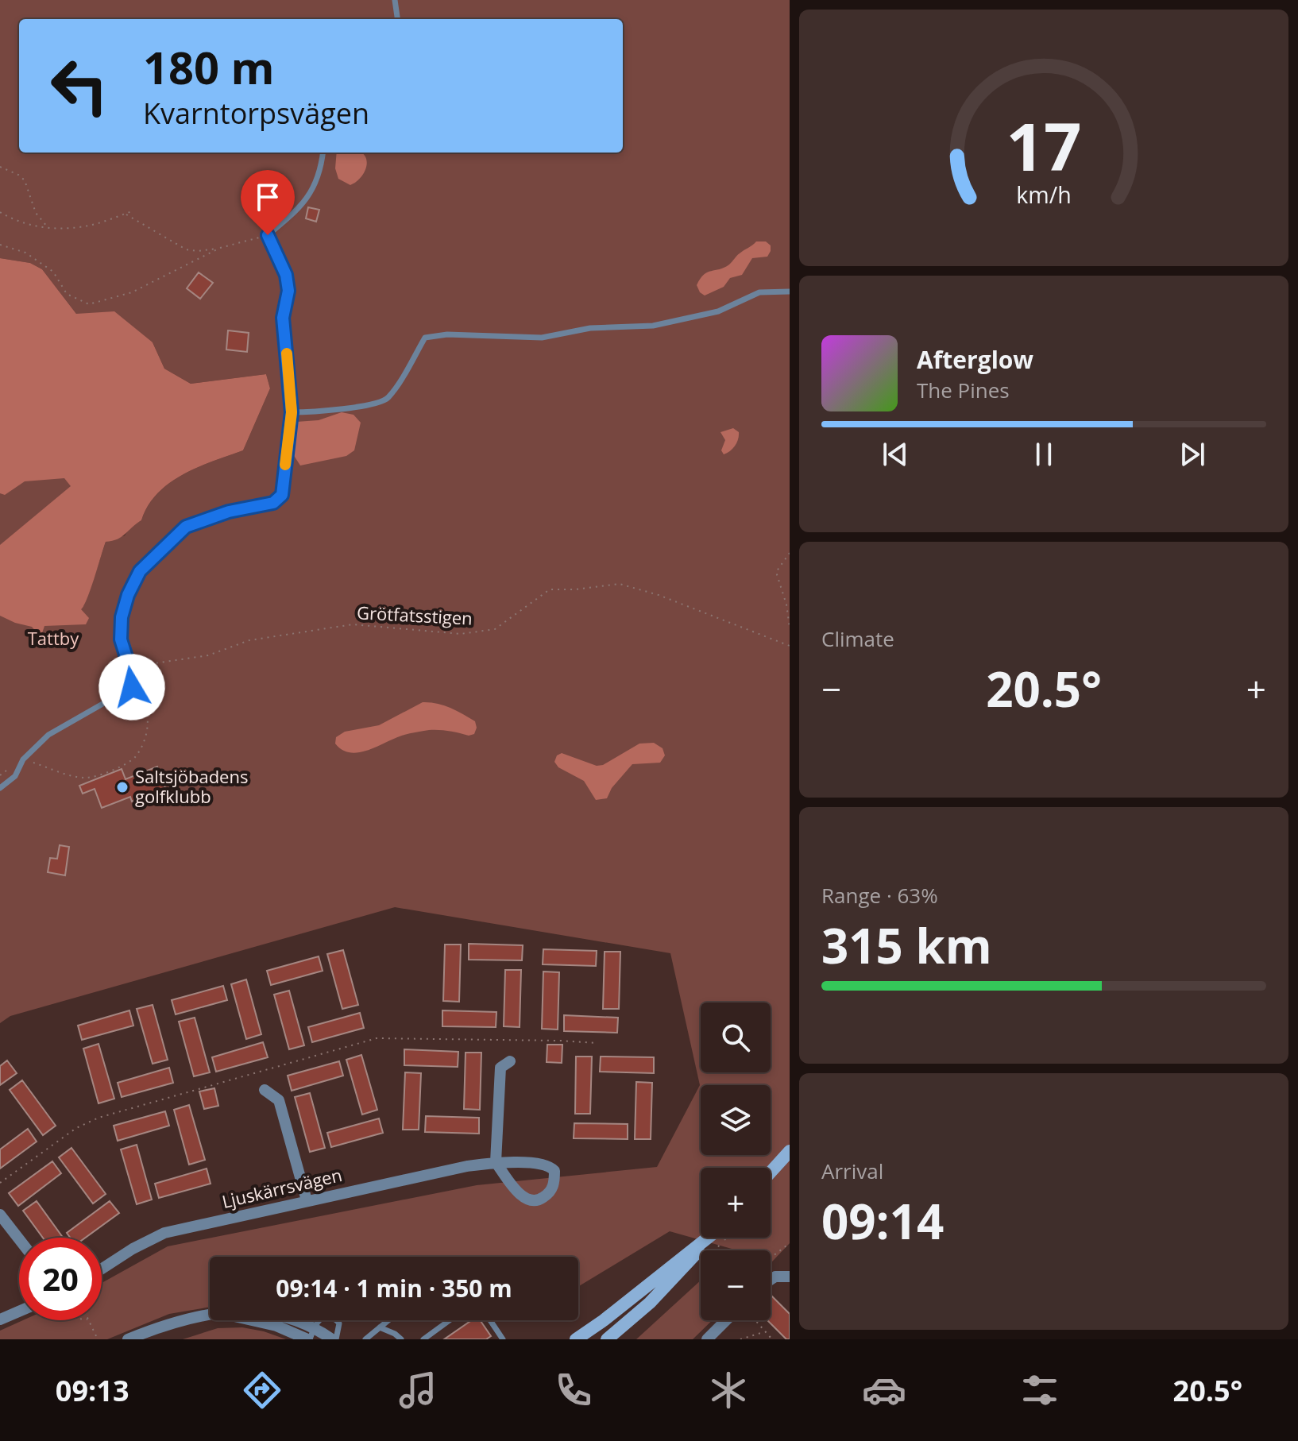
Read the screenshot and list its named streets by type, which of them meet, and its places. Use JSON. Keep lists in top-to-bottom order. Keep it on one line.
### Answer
{"streets":{"street":["Ljuskärrsvägen"],"path":["Grötfatsstigen"]},"parks":["Tattby"],"places":["Saltsjöbadens golfklubb"],"page":{"turn":["180 m","Kvarntorpsvägen"],"song":["Afterglow","The Pines"],"tile":["Climate",["Range · 63%","315 km"],["Arrival","09:14"]],"heat":["−","20.5°","+"],"map_buttons":["+","−"],"limit":"20","trip":"09:14 · 1 min · 350 m","tabs":["09:13","20.5°"],"gauge":["17","km/h"]}}
